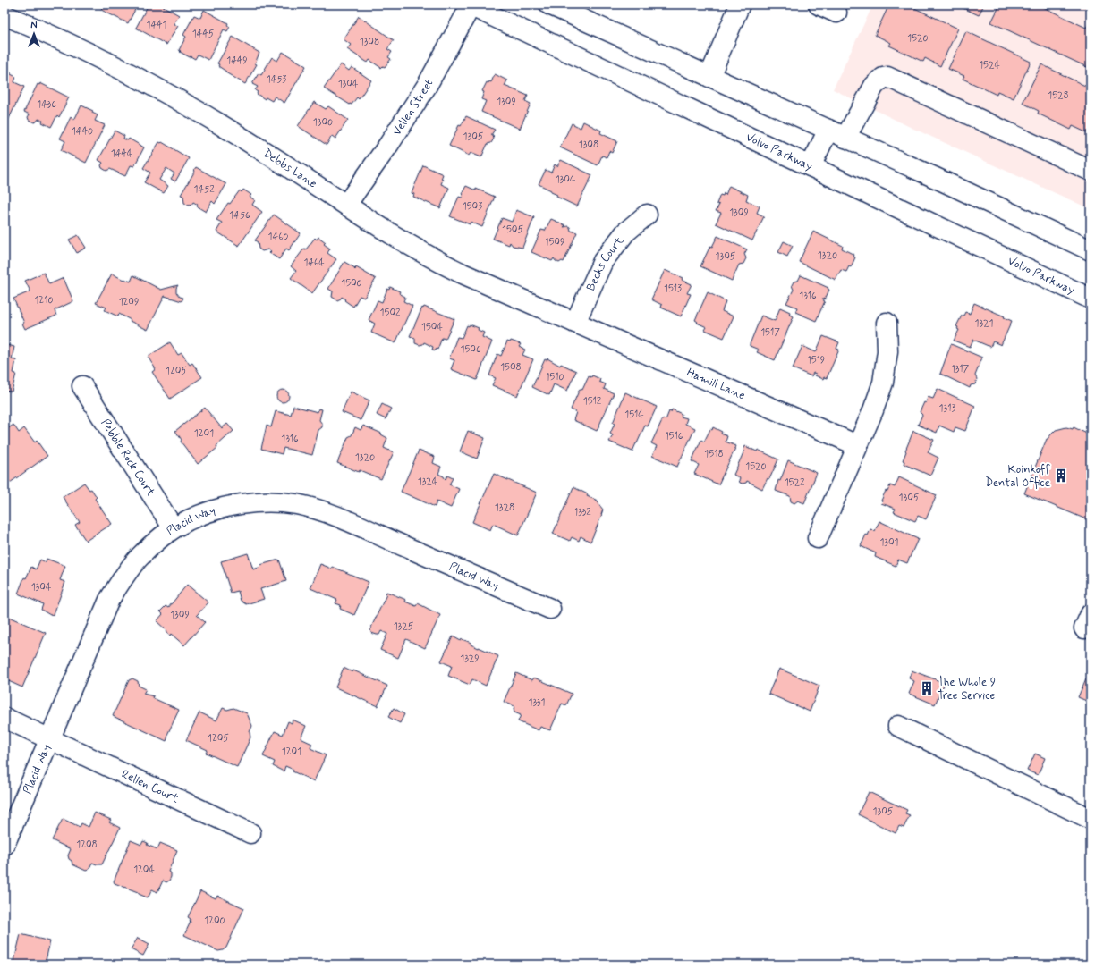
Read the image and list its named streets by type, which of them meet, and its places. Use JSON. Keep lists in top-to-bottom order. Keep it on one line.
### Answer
{"streets":{"street":["Vellen Street","Volvo Parkway","Debbs Lane","Becks Court","Hamill Lane","Pebble Rock Court","Placid Way","Rellen Court"]},"crossings":[["Vellen Street","Volvo Parkway"],["Vellen Street","Debbs Lane"],["Debbs Lane","Becks Court"],["Debbs Lane","Hamill Lane"],["Becks Court","Hamill Lane"],["Pebble Rock Court","Placid Way"],["Placid Way","Rellen Court"]],"places":{"building":["Koinkoff Dental Office","The Whole 9 Tree Service"]},"house_numbers":["1441","1445","1520","1308","1449","1524","1453","1304","1528","1309","1436","1300","1440","1305","1308","1444","1304","1452","1503","1309","1456","1505","1460","1509","1320","1305","1464","1500","1513","1316","1210","1209","1502","1321","1504","1517","1506","1519","1508","1317","1205","1510","1512","1313","1514","1201","1516","1316","1518","1320","1520","1324","1522","1305","1328","1332","1301","1304","1309","1325","1329","1331","1205","1201","1305","1208","1204","1200"],"north":"top"}
